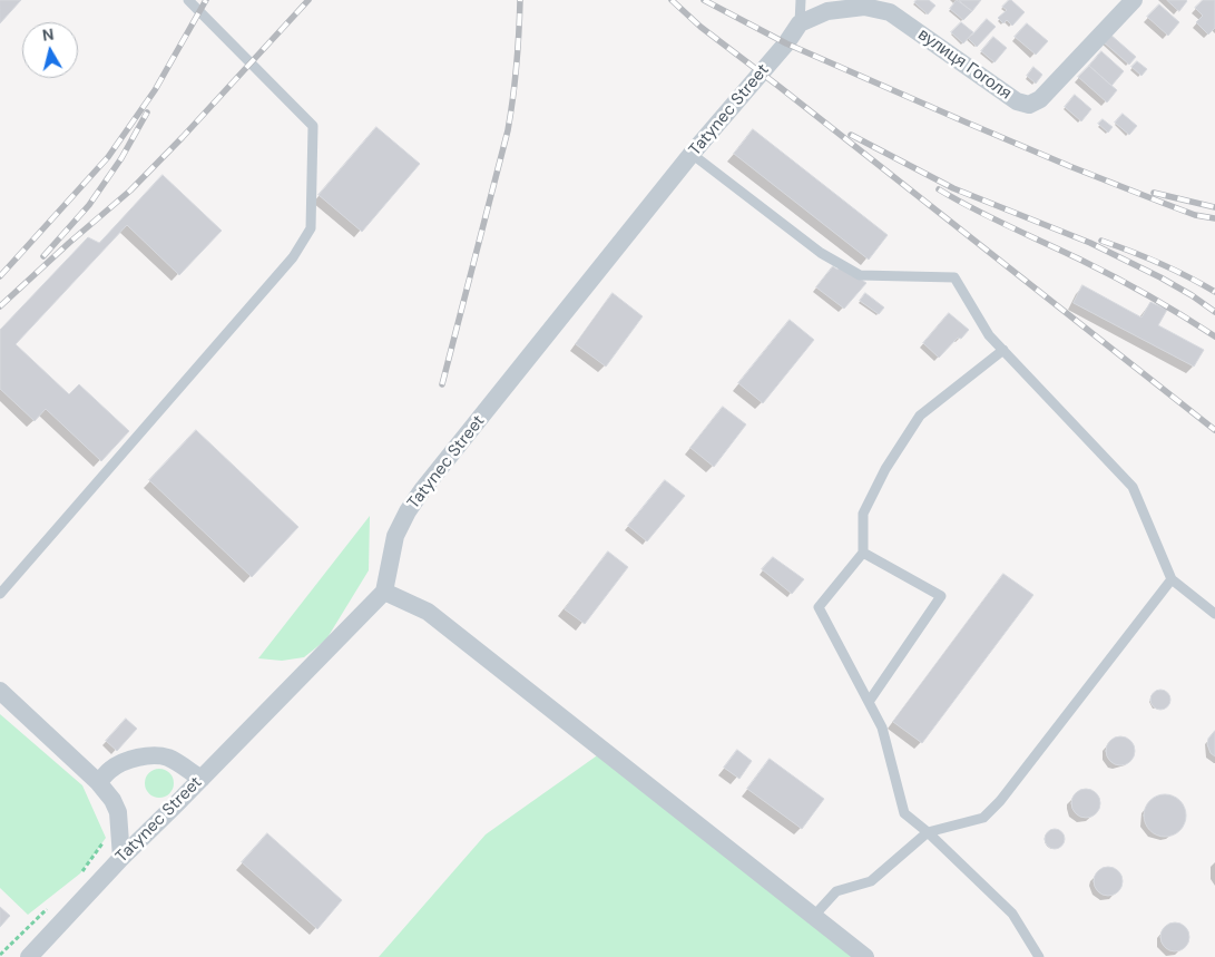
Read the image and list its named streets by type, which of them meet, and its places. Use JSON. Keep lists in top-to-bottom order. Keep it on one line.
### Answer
{"streets":{"street":["вулиця Гоголя","Tatynec Street"]},"north":"top"}
